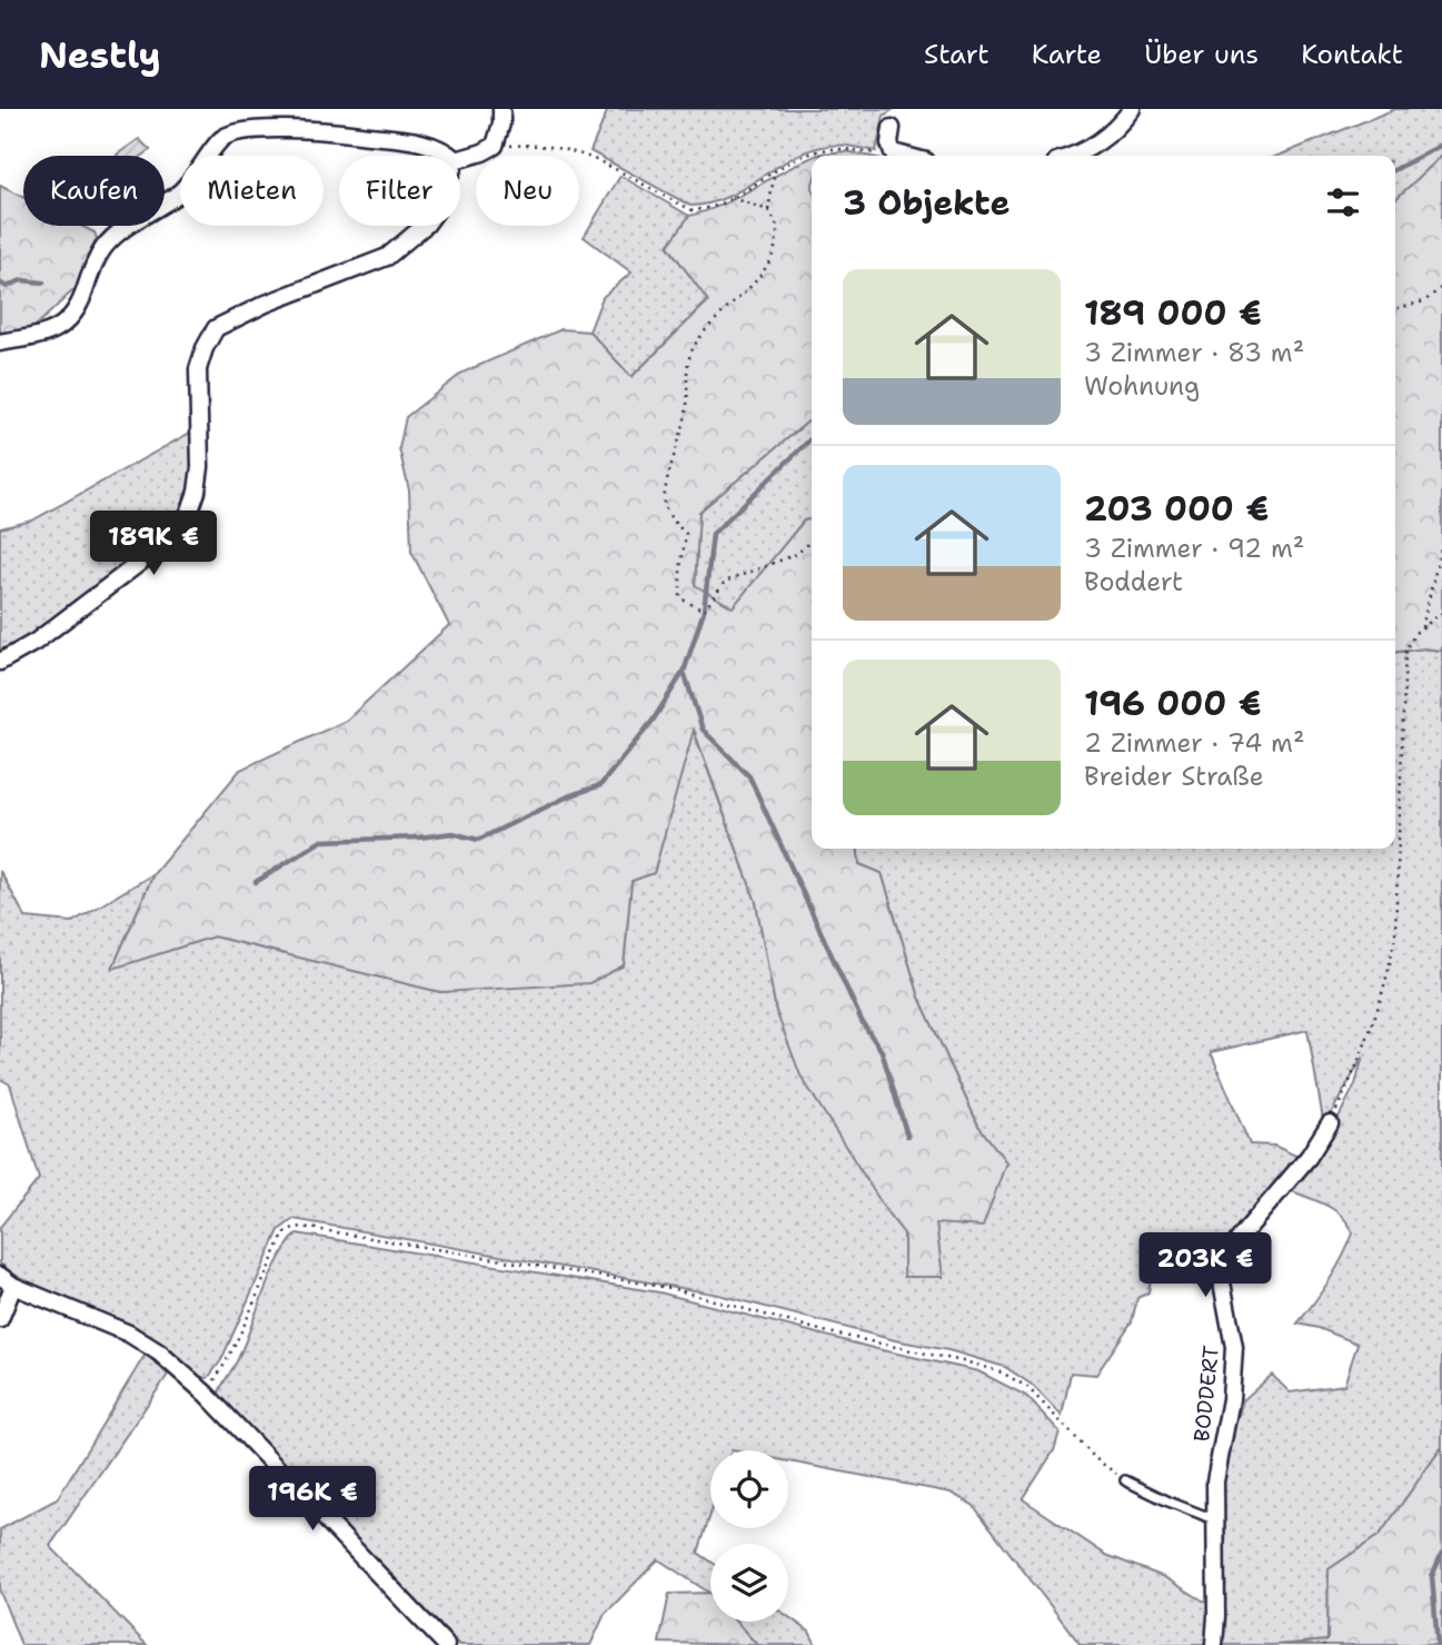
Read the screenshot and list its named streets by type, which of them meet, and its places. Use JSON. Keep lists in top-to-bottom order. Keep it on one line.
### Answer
{"streets":{"street":["BODDERT"]},"page":{"header":"Nestly","nav":["Start","Karte","Über uns","Kontakt"],"chip":["Kaufen","Mieten","Filter","Neu"],"heading":"3 Objekte","list":[{"name":"189 000 €","note":"3 Zimmer · 83 m² · Wohnung"},{"name":"203 000 €","note":"3 Zimmer · 92 m² · Boddert"},{"name":"196 000 €","note":"2 Zimmer · 74 m² · Breider Straße"}],"price":["189K €","203K €","196K €"]}}
